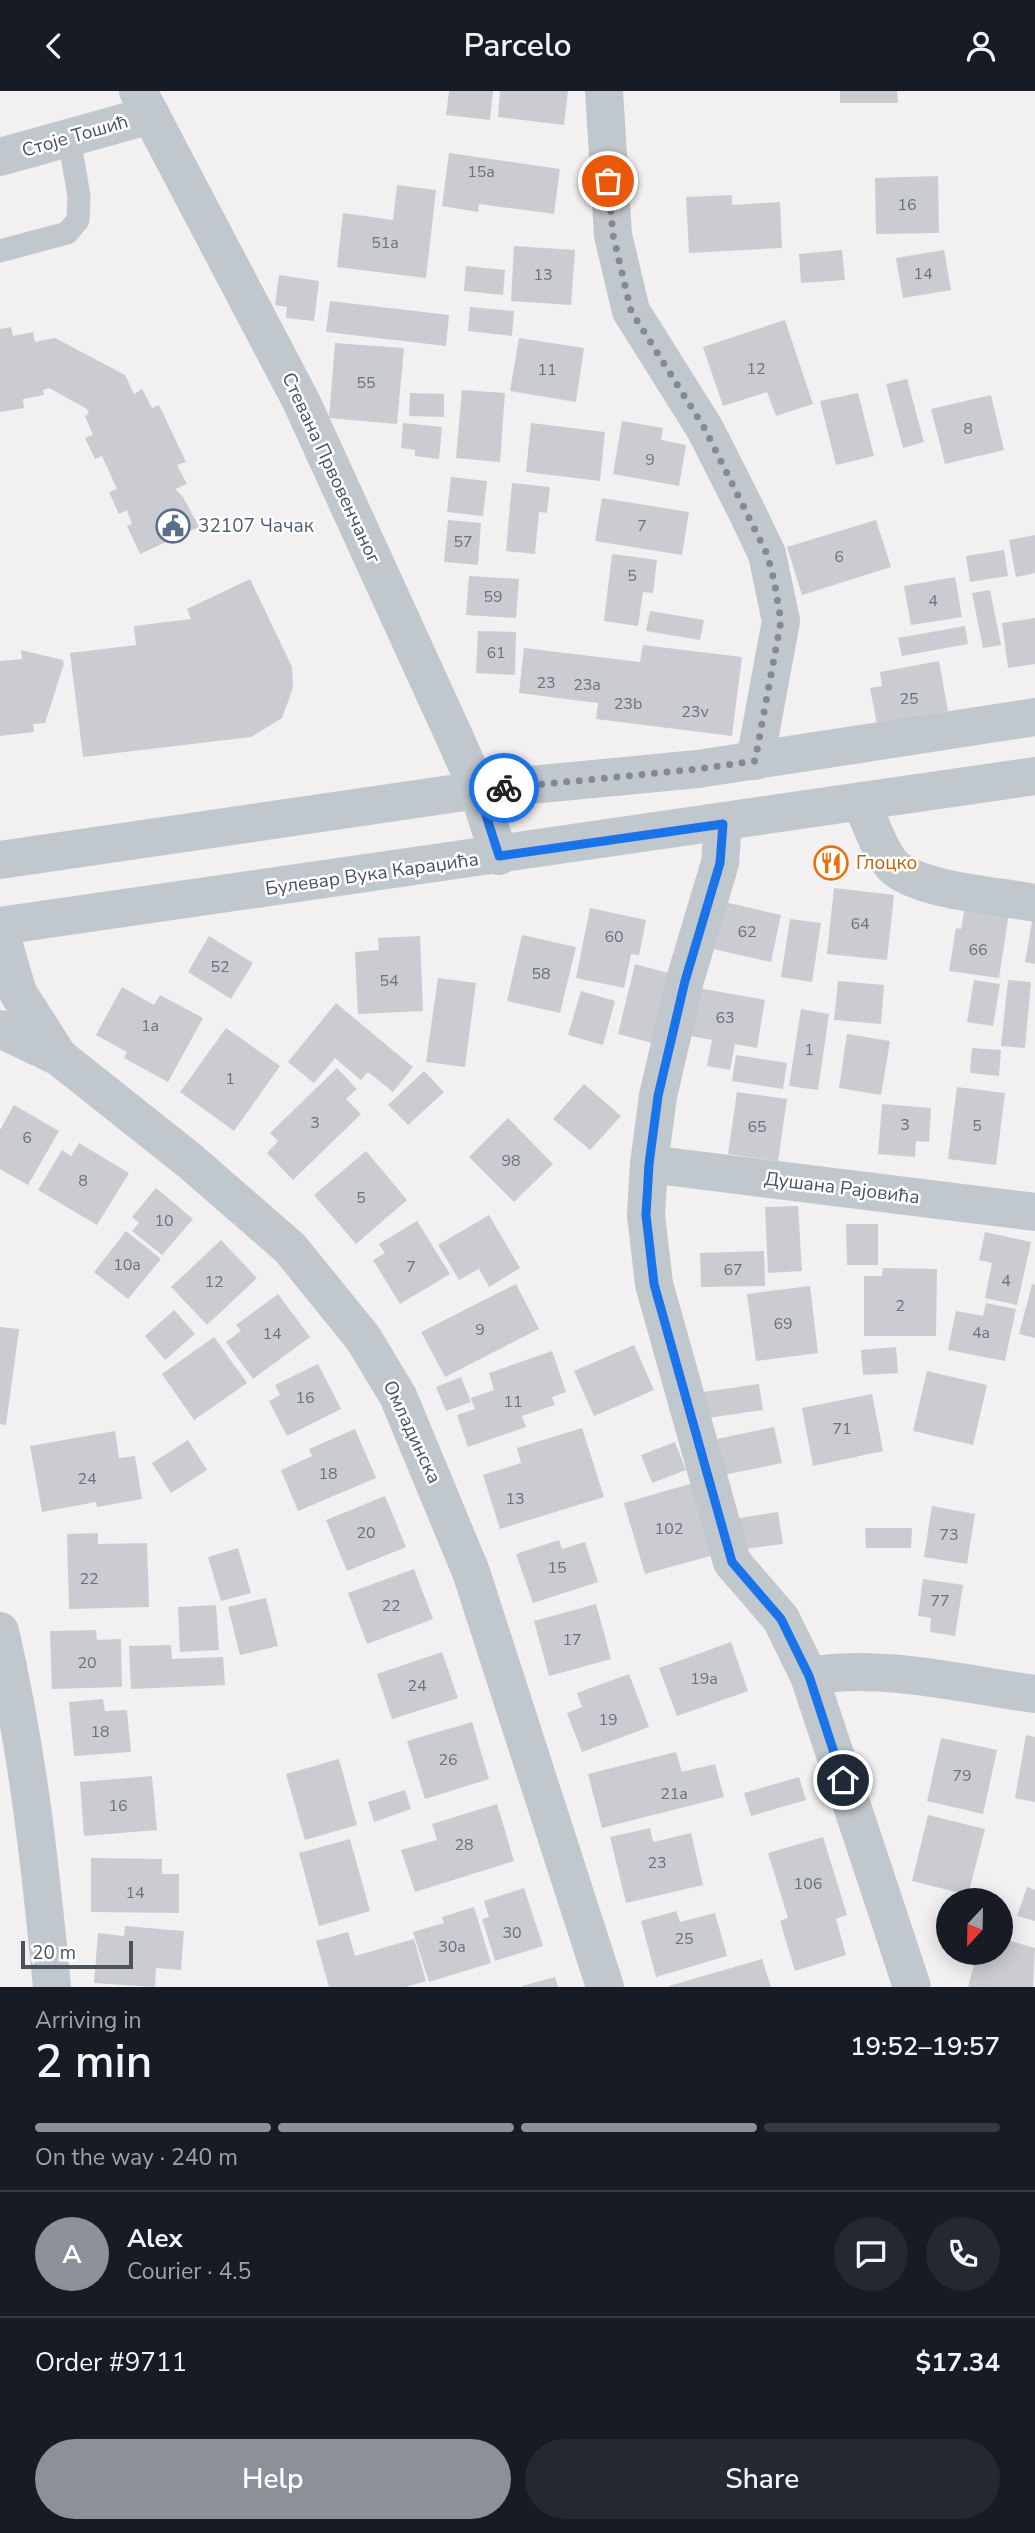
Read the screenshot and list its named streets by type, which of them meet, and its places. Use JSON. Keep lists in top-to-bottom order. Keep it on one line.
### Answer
{"streets":{"street":["Стоје Тошић","Стевана Првовенчаног","Булевар Вука Караџића","Душана Рајовића","Омладинска"]},"crossings":[["Стоје Тошић","Стевана Првовенчаног"],["Стевана Првовенчаног","Булевар Вука Караџића"]],"places":{"public building":["32107 Чачак"],"restaurant":["Глоцко"]},"house_numbers":["15a","16","51a","14","13","12","11","55","8","9","7","57","6","5","59","4","61","23","23a","25","23b","23v","64","62","60","66","52","58","54","63","1a","1","1","3","3","5","65","6","98","8","5","10","10a","7","67","4","12","2","69","9","4a","14","16","11","71","18","24","13","102","20","73","15","22","77","22","17","20","19a","24","19","18","26","79","21a","16","28","23","106","14","30","25","30a"],"scale_bar":"20 m","north":"bottom","page":{"header":"Parcelo","scale":"20 m","heading":["2 min","Arriving in","19:52–19:57"],"panel":["Alex","Courier · 4.5","Order #9711","$17.34"],"bar":"On the way · 240 m","round":"A","buttons":["Help","Share"]}}
